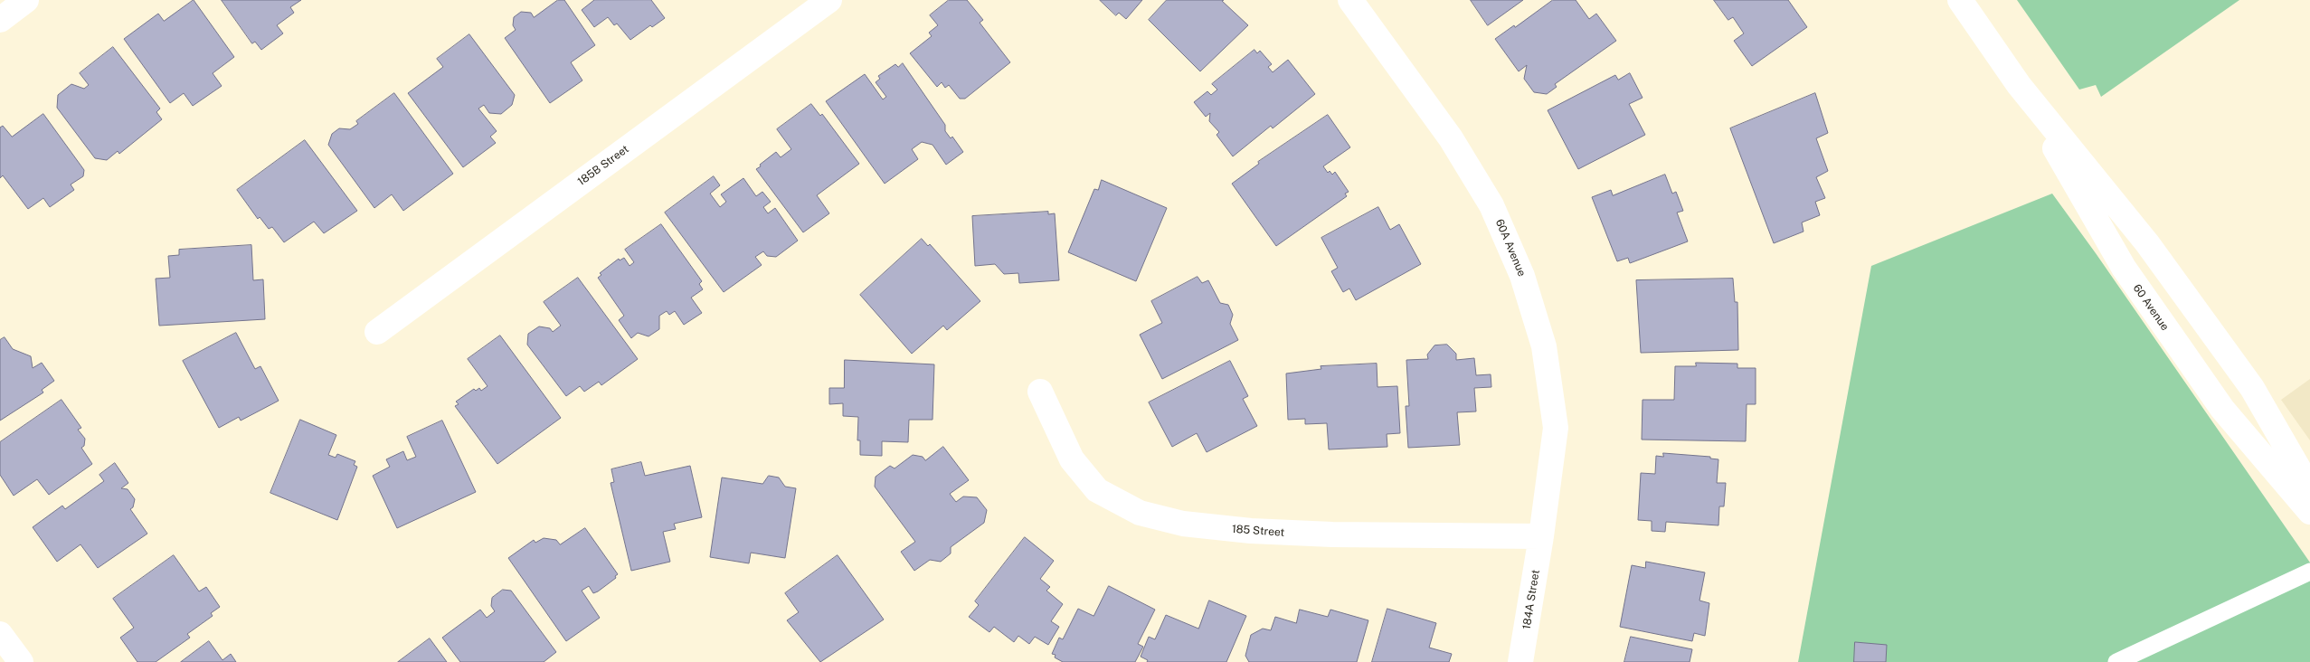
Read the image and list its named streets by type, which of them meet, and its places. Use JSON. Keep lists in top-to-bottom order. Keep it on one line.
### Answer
{"streets":{"street":["185B Street","60A Avenue","60 Avenue","185 Street","184A Street"]},"crossings":[["60A Avenue","185 Street"],["60A Avenue","184A Street"],["185 Street","184A Street"]]}
